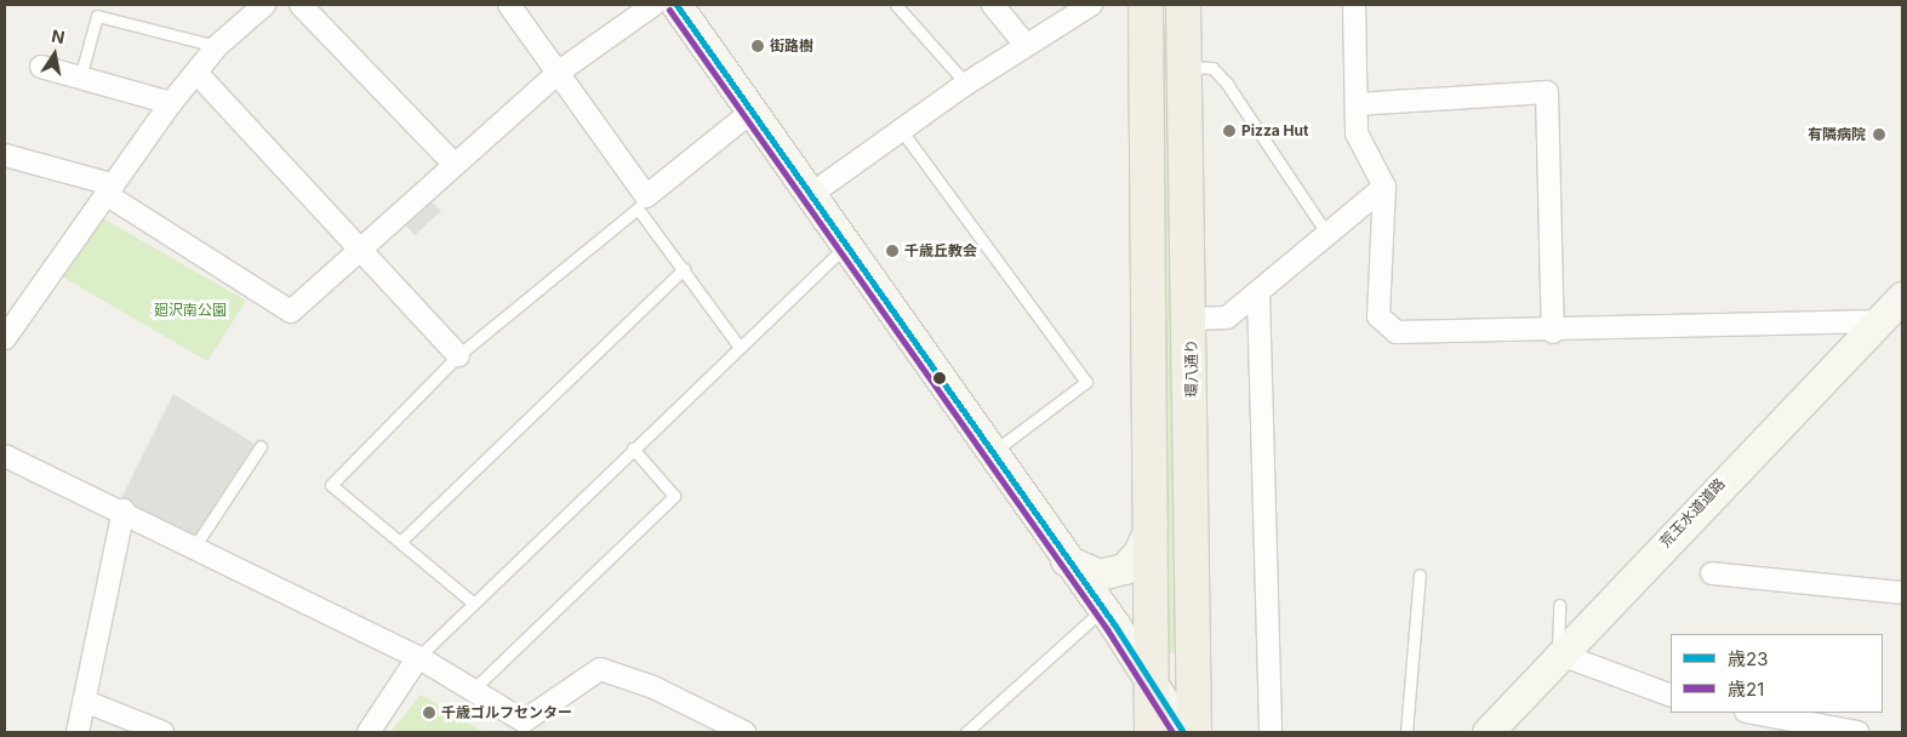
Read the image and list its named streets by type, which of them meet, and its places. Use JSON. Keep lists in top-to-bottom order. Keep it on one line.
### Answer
{"streets":{"main road":["環八通り"],"street":["荒玉水道道路"]},"parks":["廻沢南公園"],"places":["街路樹","Pizza Hut","有隣病院","千歳丘教会","千歳ゴルフセンター"],"lines":["transit line 歳23","transit line 歳21"],"legend":["歳23","歳21"],"north":"top"}
